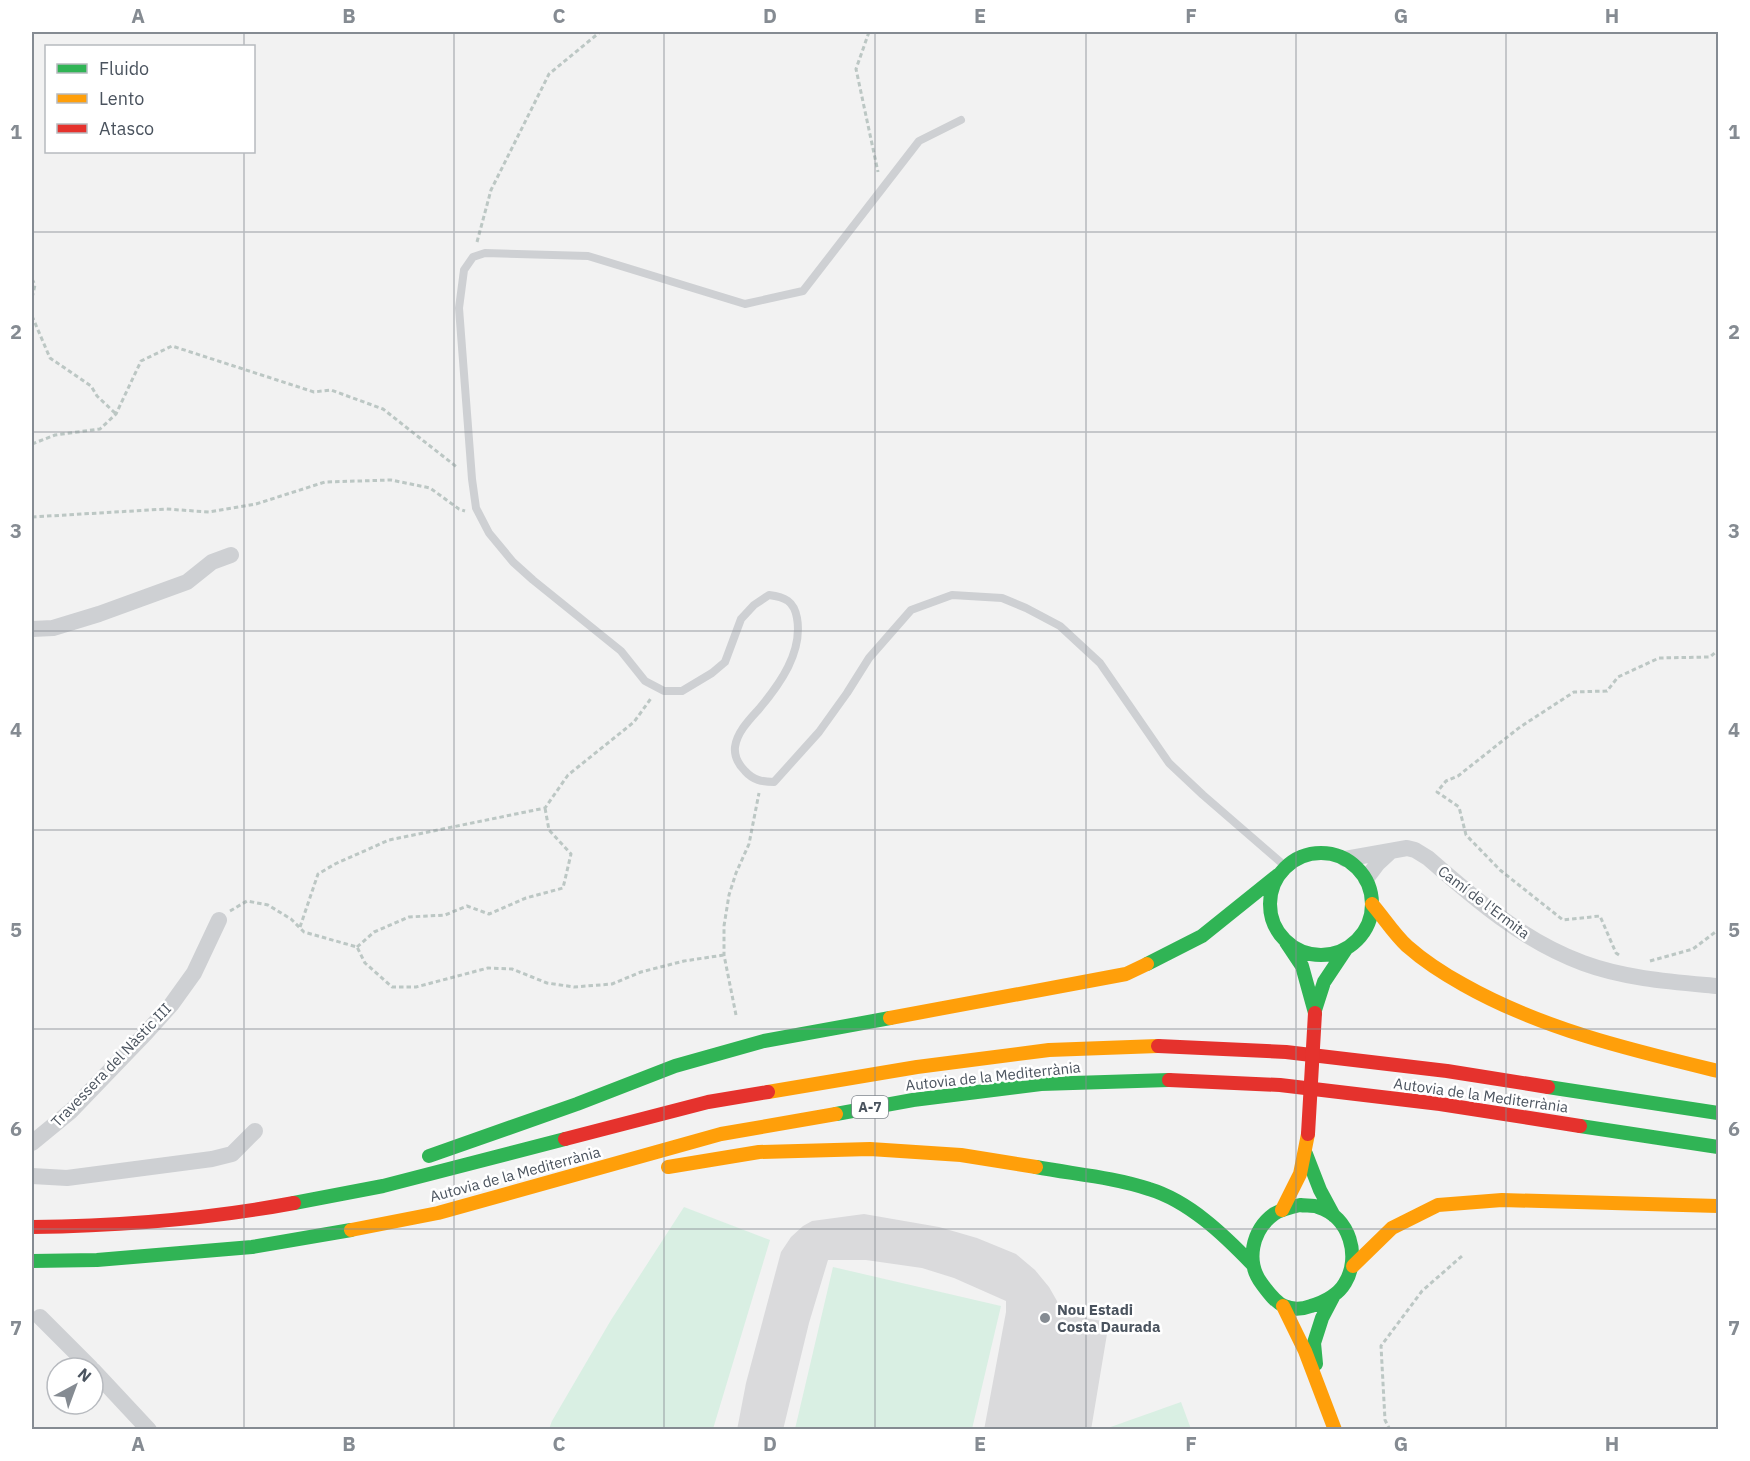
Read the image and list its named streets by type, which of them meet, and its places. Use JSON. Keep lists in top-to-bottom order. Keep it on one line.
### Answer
{"streets":{"main road":["Autovia de la Mediterrània","A-7"],"street":["Camí de l'Ermita","Travessera del Nàstic III"]},"places":["Nou Estadi Costa Daurada"],"legend":["Fluido","Lento","Atasco"],"north":"top right","grid":{"columns":["A","B","C","D","E","F","G","H"],"rows":["1","2","3","4","5","6","7"]}}
